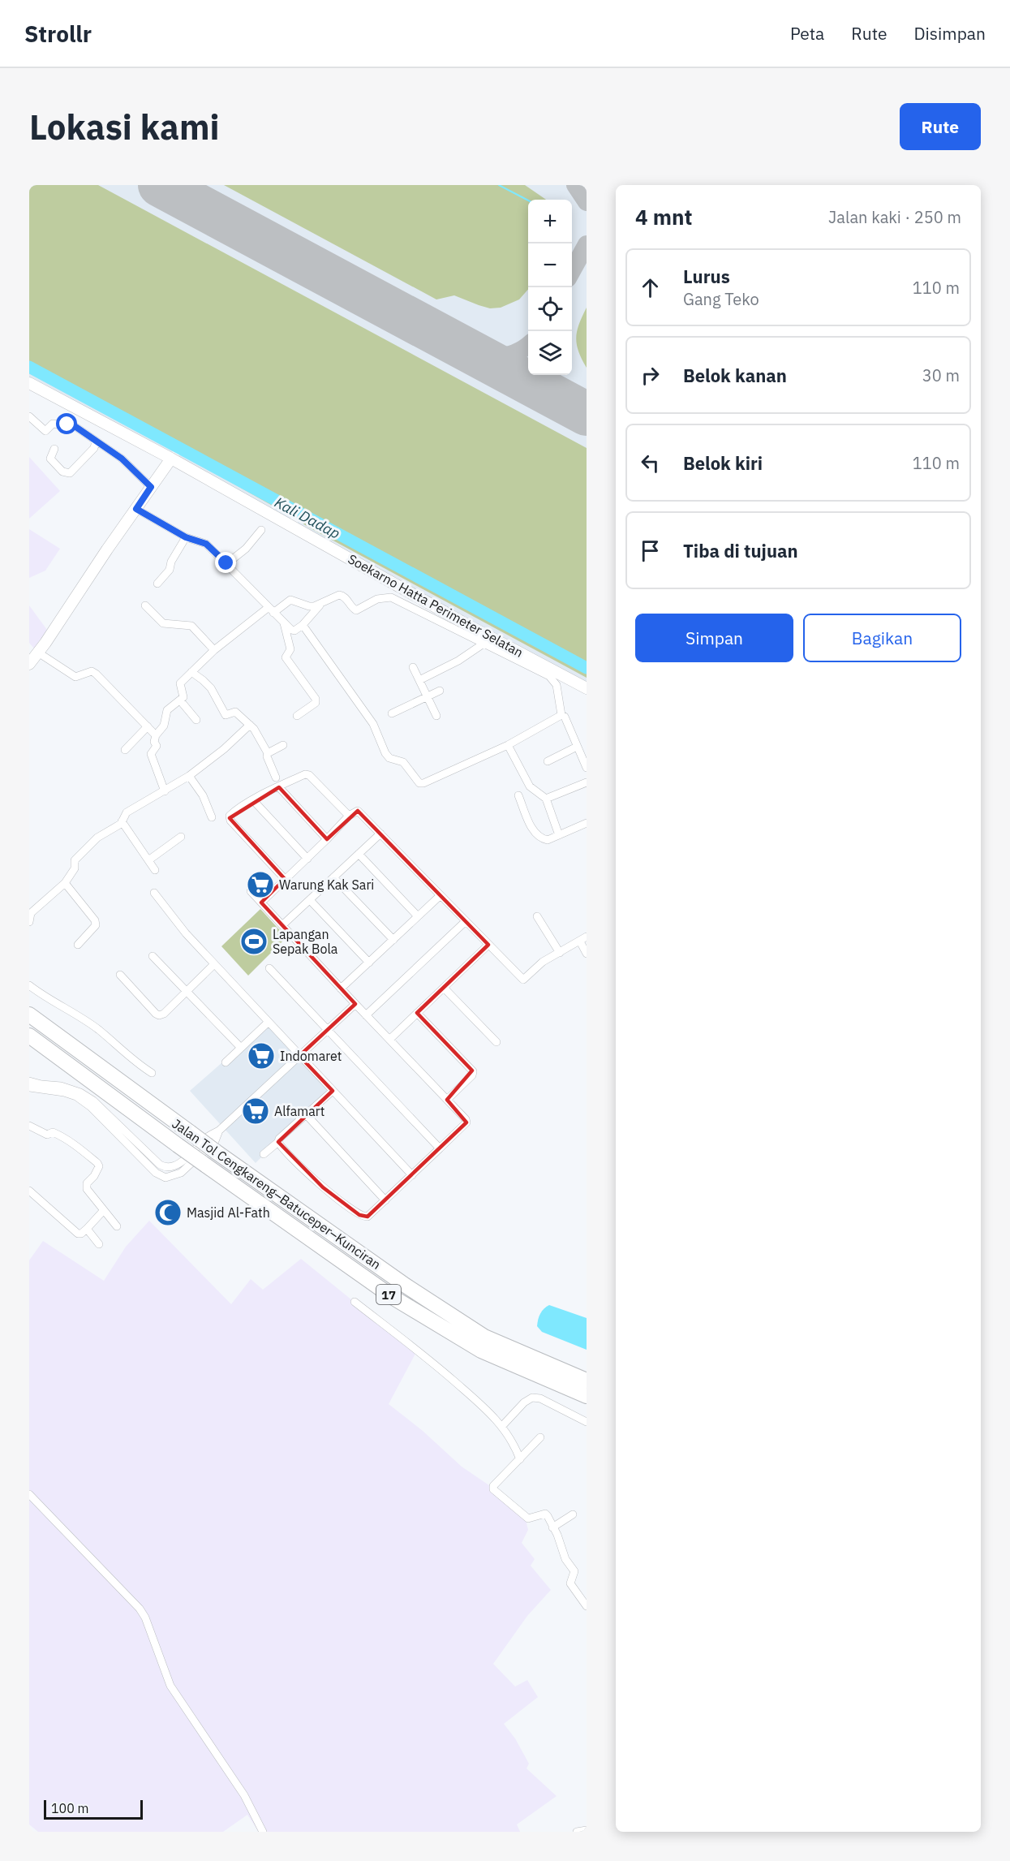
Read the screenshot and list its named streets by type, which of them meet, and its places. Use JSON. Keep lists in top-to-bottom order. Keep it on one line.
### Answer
{"streets":{"highway":["Jalan Tol Cengkareng–Batuceper–Kunciran","17"],"main road":["Soekarno Hatta Perimeter Selatan"]},"water":["Kali Dadap"],"places":{"supermarket":["Warung Kak Sari","Indomaret","Alfamart"],"sports":["Lapangan Sepak Bola"],"mosque":["Masjid Al-Fath"]},"scale_bar":"100 m","page":{"header":"Strollr","nav":["Peta","Rute","Disimpan"],"buttons":["Rute",["Simpan","Bagikan"]],"title":"Lokasi kami","heading":["4 mnt","Jalan kaki · 250 m"],"map_buttons":["+","−"],"list":[["Lurus","Gang Teko","110 m"],["Belok kanan","30 m"],["Belok kiri","110 m"],"Tiba di tujuan"],"scale":"100 m"}}
